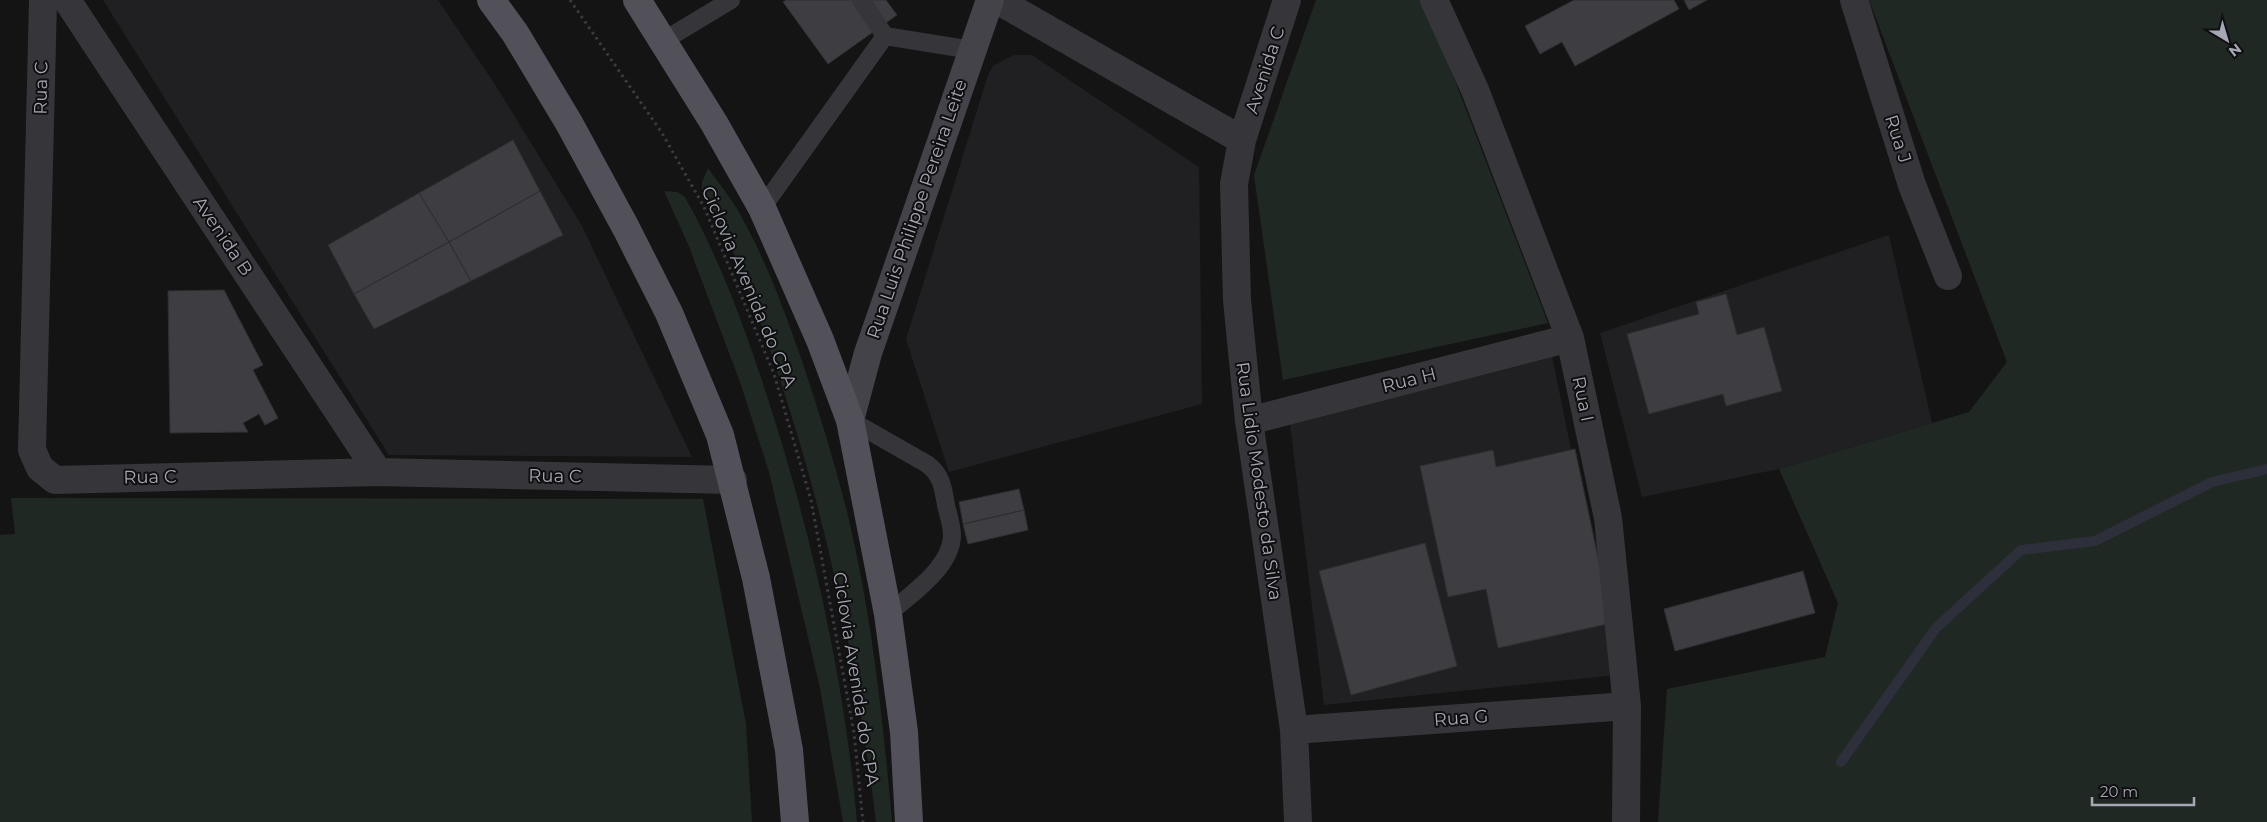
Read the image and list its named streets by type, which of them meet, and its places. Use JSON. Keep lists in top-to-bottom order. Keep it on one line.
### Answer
{"streets":{"street":["Avenida C","Rua C","Rua J","Rua Luis Philippe Pereira Leite","Avenida B","Rua H","Rua I","Rua Lidio Modesto da Silva","Rua G"],"path":["Ciclovia Avenida do CPA"]},"crossings":[["Avenida C","Rua Lidio Modesto da Silva"],["Rua C","Avenida B"],["Rua H","Rua I"],["Rua H","Rua Lidio Modesto da Silva"],["Rua I","Rua G"],["Rua Lidio Modesto da Silva","Rua G"]],"scale_bar":"20 m","north":"bottom right"}
